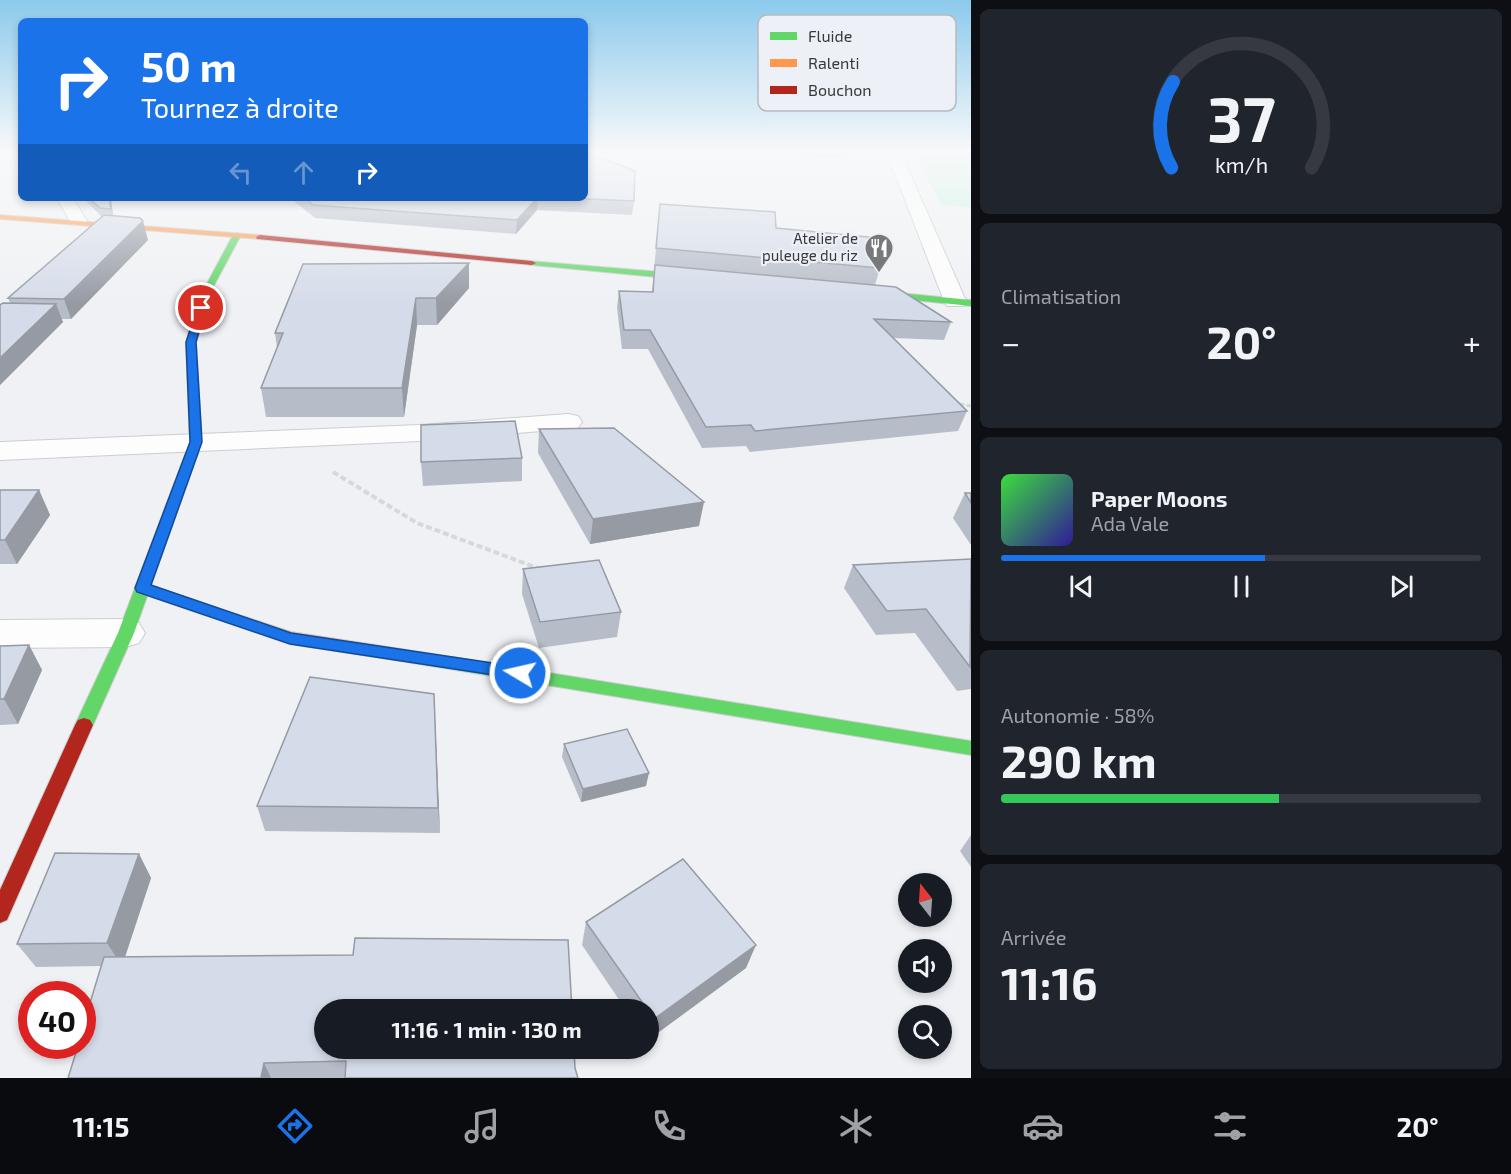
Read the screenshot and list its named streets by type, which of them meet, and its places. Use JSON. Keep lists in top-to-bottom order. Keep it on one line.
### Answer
{"places":{"restaurant":["Atelier de puleuge du riz"]},"legend":["Fluide","Ralenti","Bouchon"],"north":"top","page":{"turn":["50 m","Tournez à droite"],"tile":["Climatisation",["Autonomie · 58%","290 km"],["Arrivée","11:16"]],"heat":["−","20°","+"],"song":["Paper Moons","Ada Vale"],"limit":"40","trip":"11:16 · 1 min · 130 m","tabs":["11:15","20°"],"gauge":["37","km/h"]}}
